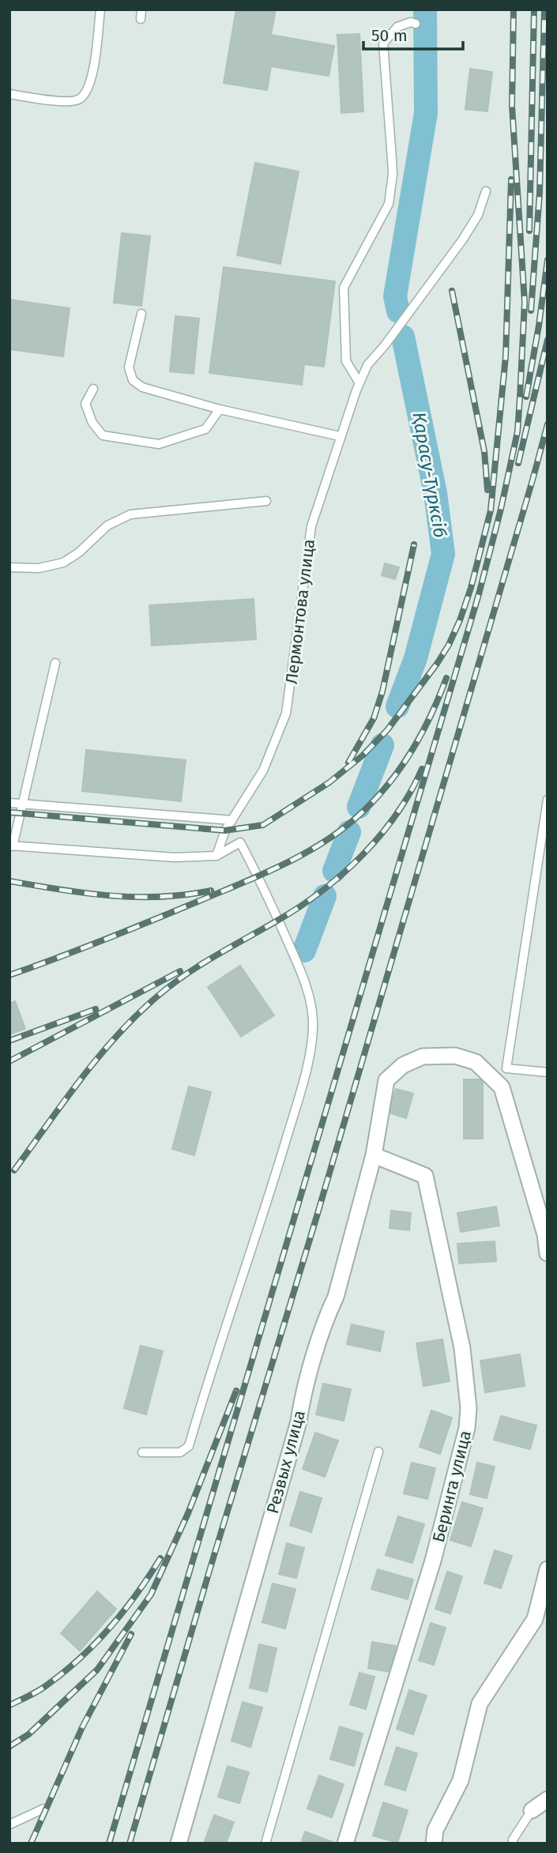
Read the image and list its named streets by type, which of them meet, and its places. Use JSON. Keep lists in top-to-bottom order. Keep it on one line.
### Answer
{"streets":{"street":["Резвых улица","Беринга улица"],"lane":["Лермонтова улица"]},"crossings":[["Резвых улица","Беринга улица"]],"water":["Қарасу-Түрксіб"],"scale_bar":"50 m"}
